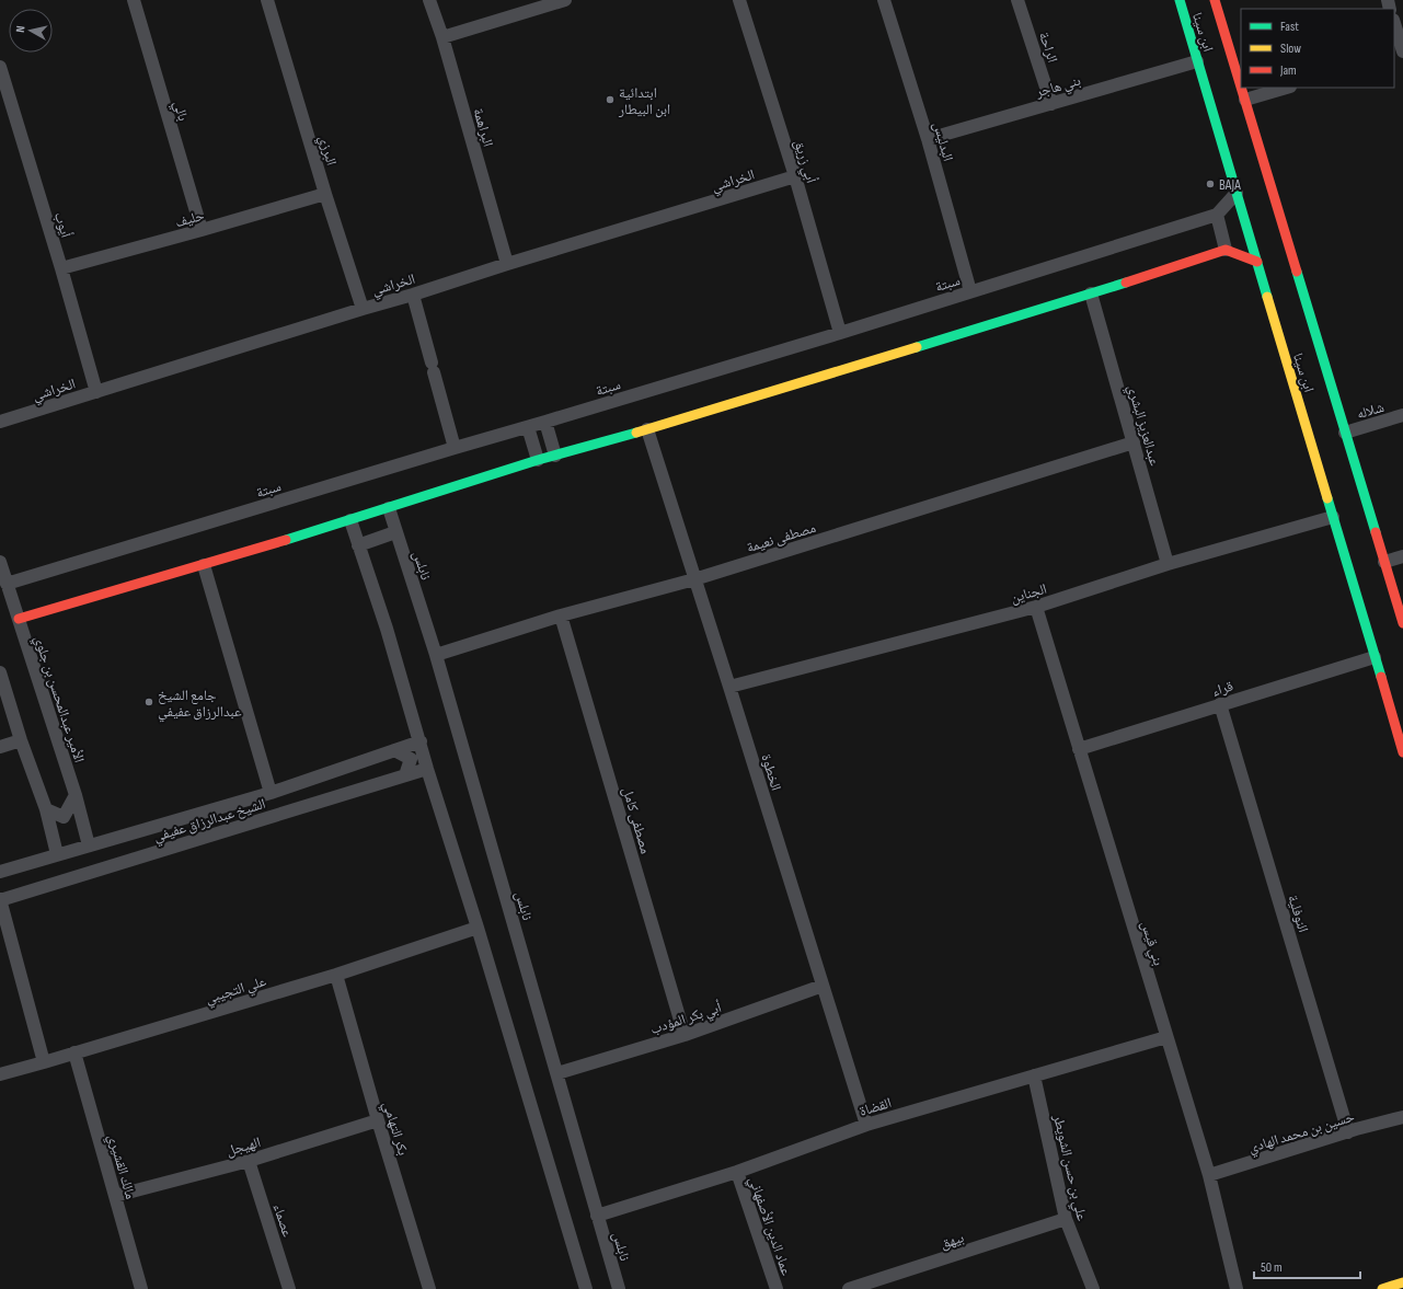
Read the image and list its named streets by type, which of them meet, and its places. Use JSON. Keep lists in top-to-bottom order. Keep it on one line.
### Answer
{"streets":{"street":["ابن سينا","الراحة","بني هاجر","بالي","البراهمة","البدليس","البرزي","أبي زريق","الخراشي","حليف","أيوب","سبتة","شلاله","عبدالعزيز البشري","مصطفى نعيمة","نابلس","الجناين","قراء","الأمير عبدالمحسن بن جلوي","الخطوة","الشيخ عبدالرزاق عفيفي","مصطفى كامل","النوفلية","بني قيس","علي التجيبي","أبي بكر المؤدب","القضاة","بكر التهامي","حسين بن محمد الهادي","الهيجل","مالك القشيري","علي بن حسن الشويطر","عصماء","عماد الدين الأصفهاني","بيهق"]},"crossings":[["ابن سينا","بني هاجر"],["ابن سينا","شلاله"],["ابن سينا","الجناين"],["ابن سينا","قراء"],["الراحة","بني هاجر"],["بني هاجر","البدليس"],["بالي","حليف"],["البراهمة","الخراشي"],["البدليس","سبتة"],["البرزي","الخراشي"],["البرزي","حليف"],["أبي زريق","الخراشي"],["أبي زريق","سبتة"],["الخراشي","أيوب"],["حليف","أيوب"],["سبتة","الأمير عبدالمحسن بن جلوي"],["عبدالعزيز البشري","مصطفى نعيمة"],["عبدالعزيز البشري","الجناين"],["مصطفى نعيمة","نابلس"],["مصطفى نعيمة","الخطوة"],["مصطفى نعيمة","مصطفى كامل"],["نابلس","أبي بكر المؤدب"],["نابلس","القضاة"],["الجناين","الخطوة"],["الجناين","بني قيس"],["قراء","النوفلية"],["قراء","بني قيس"],["الأمير عبدالمحسن بن جلوي","الشيخ عبدالرزاق عفيفي"],["الخطوة","أبي بكر المؤدب"],["الخطوة","القضاة"],["مصطفى كامل","أبي بكر المؤدب"],["النوفلية","حسين بن محمد الهادي"],["بني قيس","القضاة"],["بني قيس","حسين بن محمد الهادي"],["علي التجيبي","بكر التهامي"],["علي التجيبي","مالك القشيري"],["القضاة","علي بن حسن الشويطر"],["القضاة","عماد الدين الأصفهاني"],["بكر التهامي","الهيجل"],["الهيجل","مالك القشيري"],["الهيجل","عصماء"],["علي بن حسن الشويطر","بيهق"]],"places":["ابتدائية ابن البيطار","BAJA","جامع الشيخ عبدالرزاق عفيفي"],"legend":["Fast","Slow","Jam"],"scale_bar":"50 m","north":"left"}
